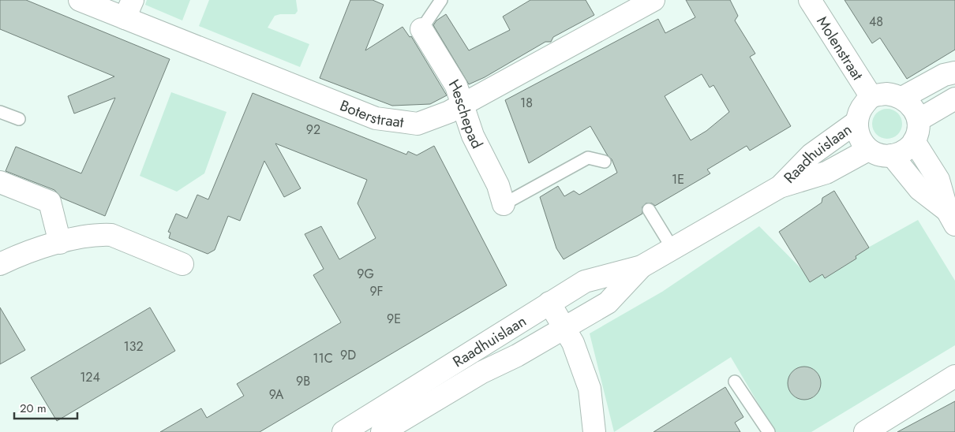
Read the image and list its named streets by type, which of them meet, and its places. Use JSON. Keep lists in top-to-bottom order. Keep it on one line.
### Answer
{"streets":{"street":["Molenstraat","Boterstraat","Heschepad","Raadhuislaan"]},"crossings":[["Molenstraat","Raadhuislaan"],["Boterstraat","Heschepad"]],"house_numbers":["48","18","92","1E","9G","9F","9E","132","9D","11C","124","9B","9A"],"scale_bar":"20 m"}
